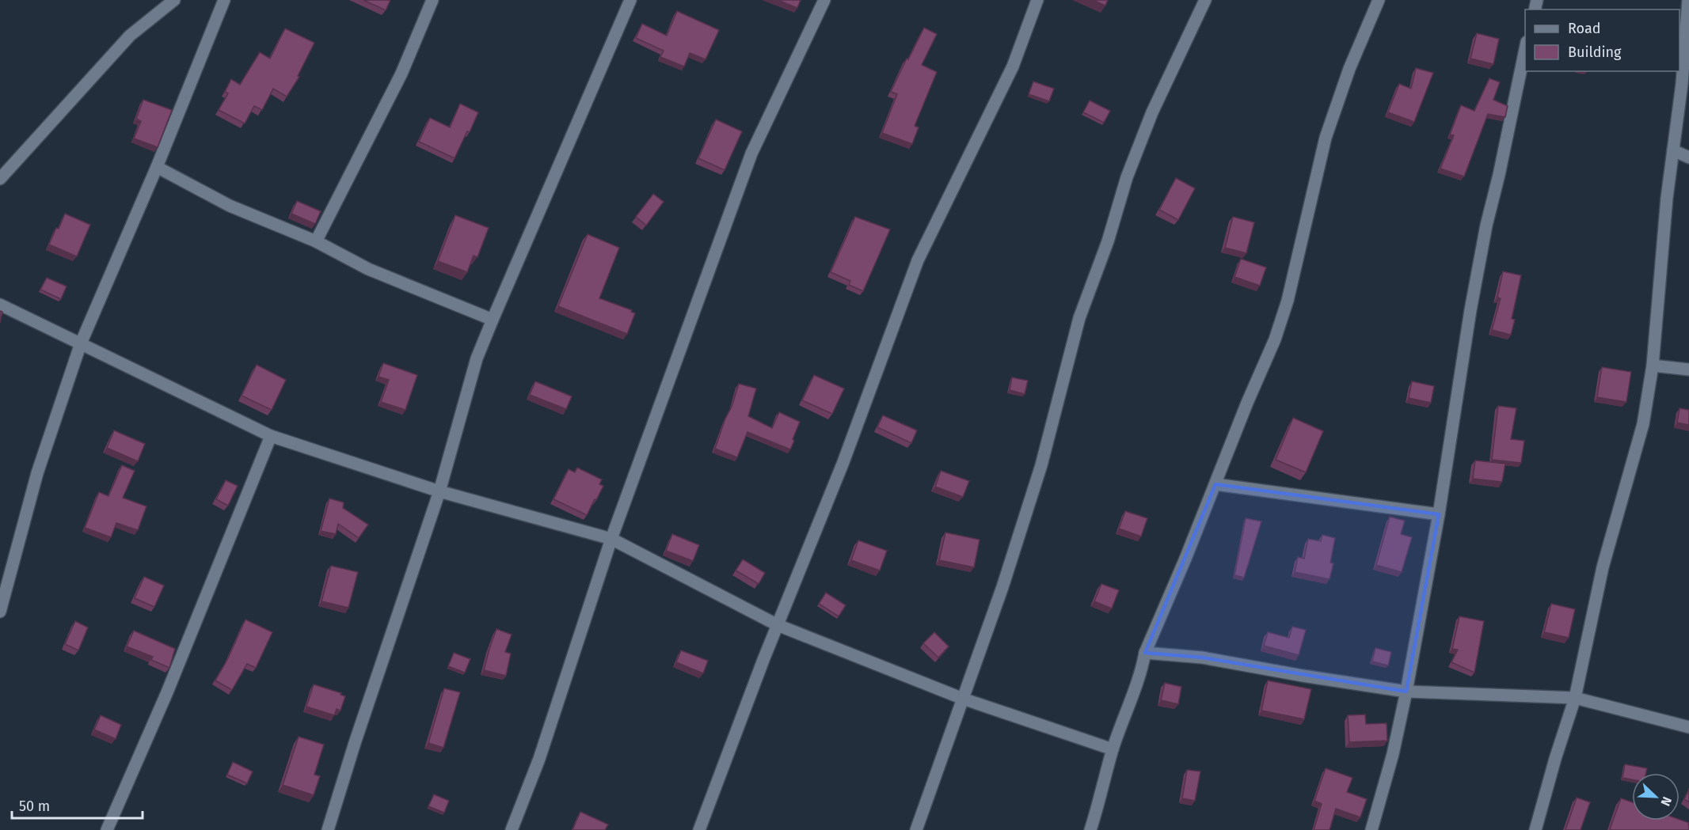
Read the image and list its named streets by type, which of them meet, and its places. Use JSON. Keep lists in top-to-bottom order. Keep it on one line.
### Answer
{"legend":["Road","Building"],"scale_bar":"50 m","north":"bottom right"}
